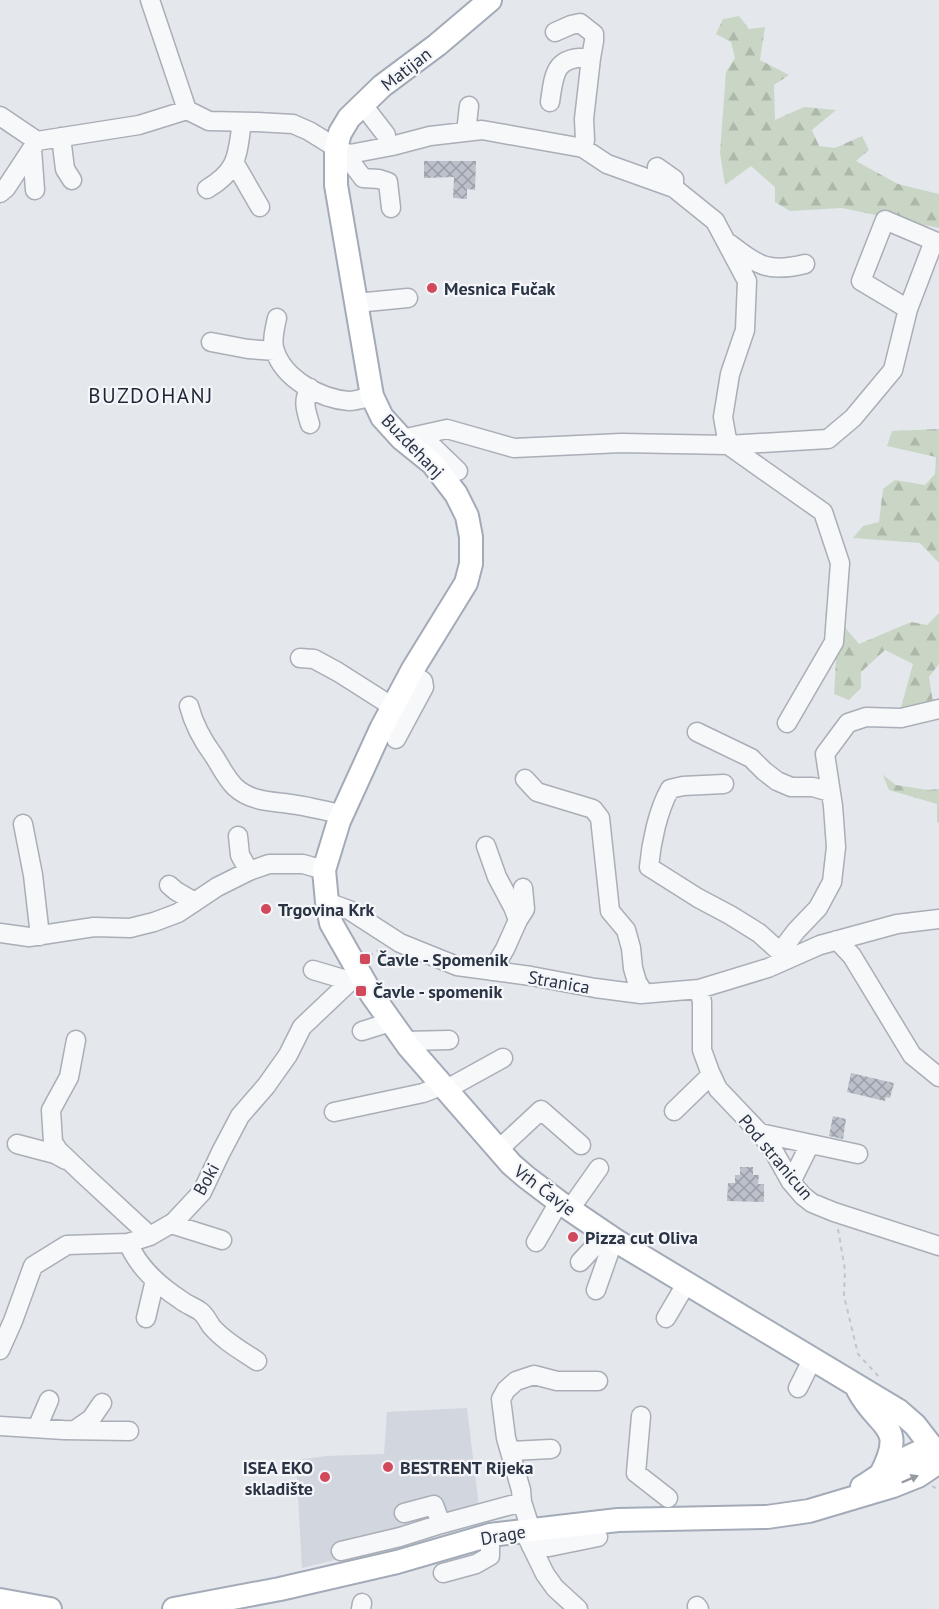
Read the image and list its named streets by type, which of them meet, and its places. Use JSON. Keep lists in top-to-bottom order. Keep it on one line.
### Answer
{"streets":{"main road":["Matijan","Buzdehanj","Vrh Čavje","Drage"],"street":["Stranica","Pod stranicun","Boki"]},"crossings":[["Matijan","Buzdehanj"],["Buzdehanj","Stranica"],["Buzdehanj","Vrh Čavje"],["Stranica","Pod stranicun"],["Stranica","Vrh Čavje"],["Boki","Vrh Čavje"],["Vrh Čavje","Drage"]],"districts":["BUZDOHANJ"],"places":{"other":["Mesnica Fučak","Trgovina Krk","Pizza cut Oliva","BESTRENT Rijeka","ISEA EKO skladište"],"transit":["Čavle - Spomenik","Čavle - spomenik"]}}
